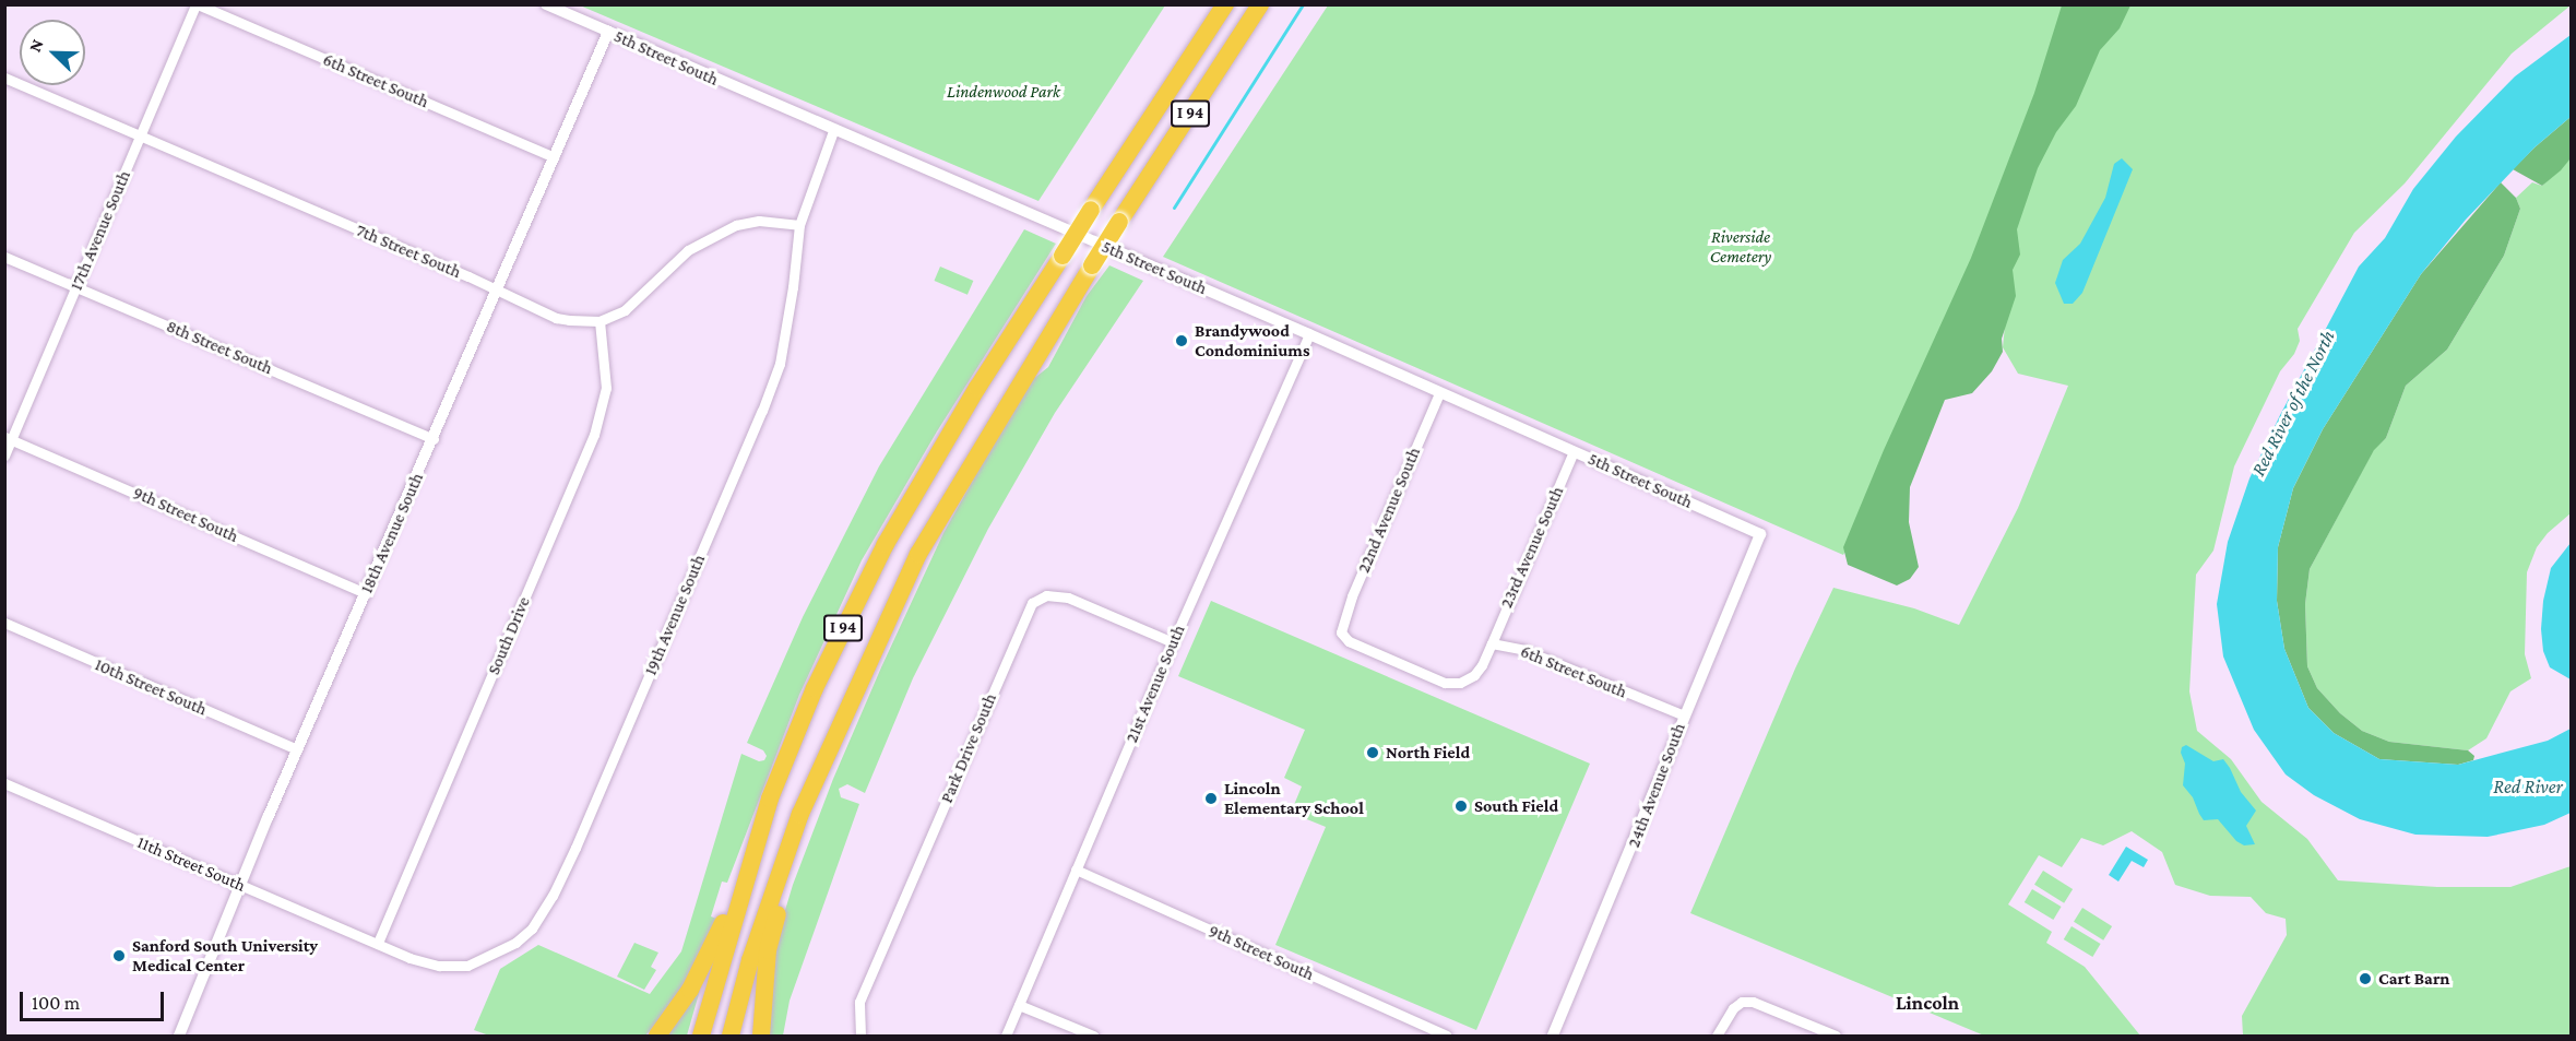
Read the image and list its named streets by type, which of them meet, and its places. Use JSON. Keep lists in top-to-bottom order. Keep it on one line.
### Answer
{"streets":{"highway":["I 94"],"street":["5th Street South","6th Street South","17th Avenue South","7th Street South","8th Street South","22nd Avenue South","9th Street South","18th Avenue South","23rd Avenue South","19th Avenue South","South Drive","21st Avenue South","10th Street South","Park Drive South","24th Avenue South","11th Street South"]},"crossings":[["5th Street South","22nd Avenue South"],["5th Street South","18th Avenue South"],["5th Street South","23rd Avenue South"],["5th Street South","19th Avenue South"],["5th Street South","21st Avenue South"],["5th Street South","24th Avenue South"],["6th Street South","17th Avenue South"],["6th Street South","22nd Avenue South"],["6th Street South","18th Avenue South"],["6th Street South","23rd Avenue South"],["6th Street South","24th Avenue South"],["17th Avenue South","7th Street South"],["17th Avenue South","8th Street South"],["17th Avenue South","9th Street South"],["7th Street South","18th Avenue South"],["7th Street South","19th Avenue South"],["7th Street South","South Drive"],["8th Street South","18th Avenue South"],["22nd Avenue South","23rd Avenue South"],["9th Street South","18th Avenue South"],["9th Street South","21st Avenue South"],["18th Avenue South","10th Street South"],["18th Avenue South","11th Street South"],["19th Avenue South","South Drive"],["19th Avenue South","11th Street South"],["South Drive","11th Street South"],["21st Avenue South","Park Drive South"]],"districts":["Lincoln"],"water":["Red River of the North","Red River"],"parks":["Lindenwood Park","Riverside Cemetery"],"places":["Brandywood Condominiums","North Field","Lincoln Elementary School","South Field","Sanford South University Medical Center","Cart Barn"],"scale_bar":"100 m","north":"top left"}
